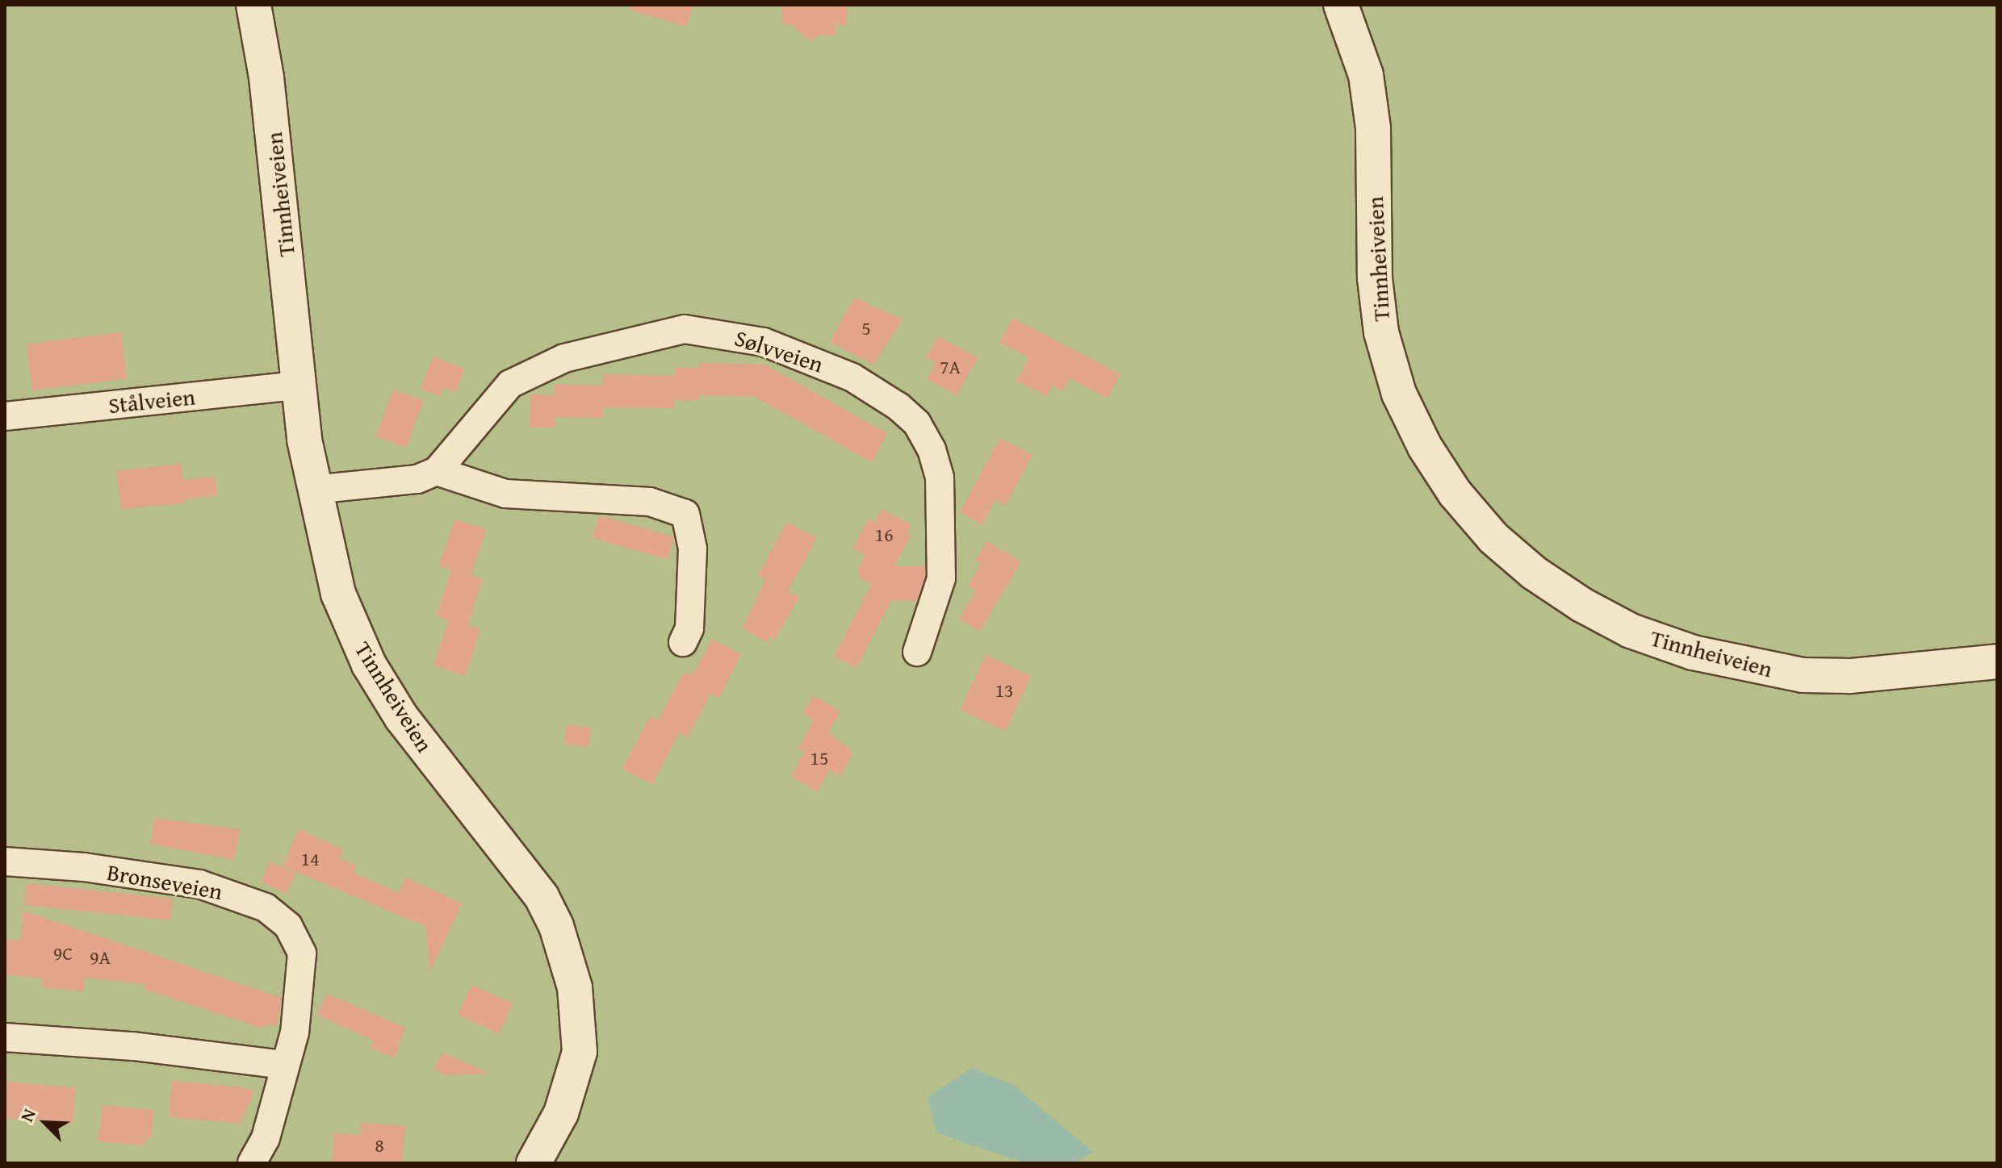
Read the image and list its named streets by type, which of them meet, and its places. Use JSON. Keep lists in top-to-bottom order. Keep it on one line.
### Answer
{"streets":{"street":["Tinnheiveien","Sølvveien","Stålveien","Bronseveien"]},"crossings":[["Tinnheiveien","Stålveien"]],"house_numbers":["5","7A","16","13","15","14","9C","9A","8"],"north":"top left"}
